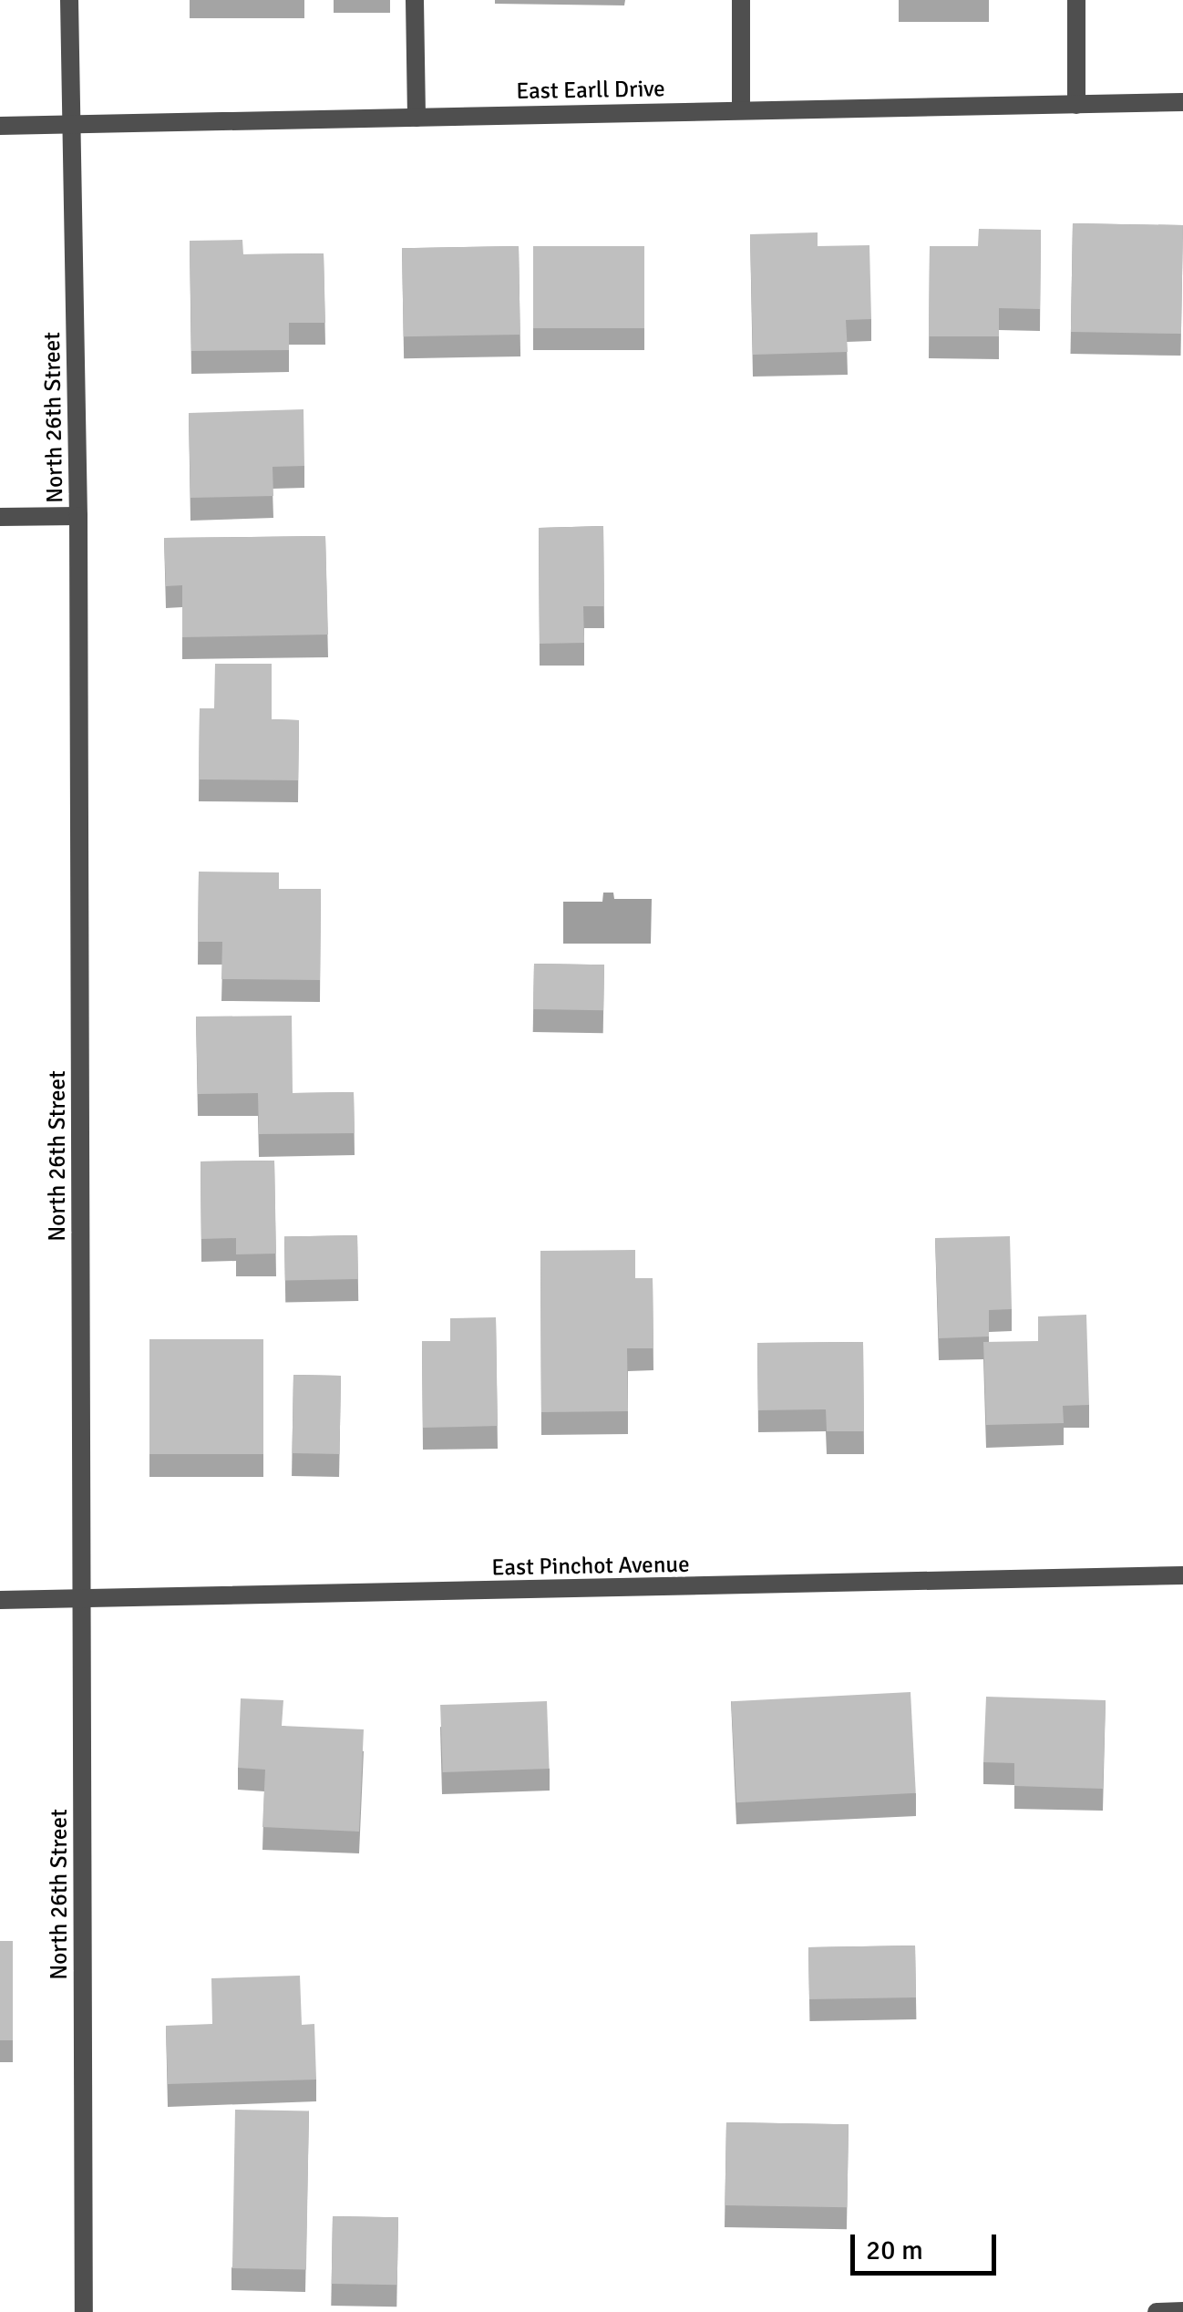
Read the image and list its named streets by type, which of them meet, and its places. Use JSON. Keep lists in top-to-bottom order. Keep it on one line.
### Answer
{"streets":{"street":["East Earll Drive","North 26th Street","East Pinchot Avenue"]},"crossings":[["East Earll Drive","North 26th Street"],["North 26th Street","East Pinchot Avenue"]],"scale_bar":"20 m"}
